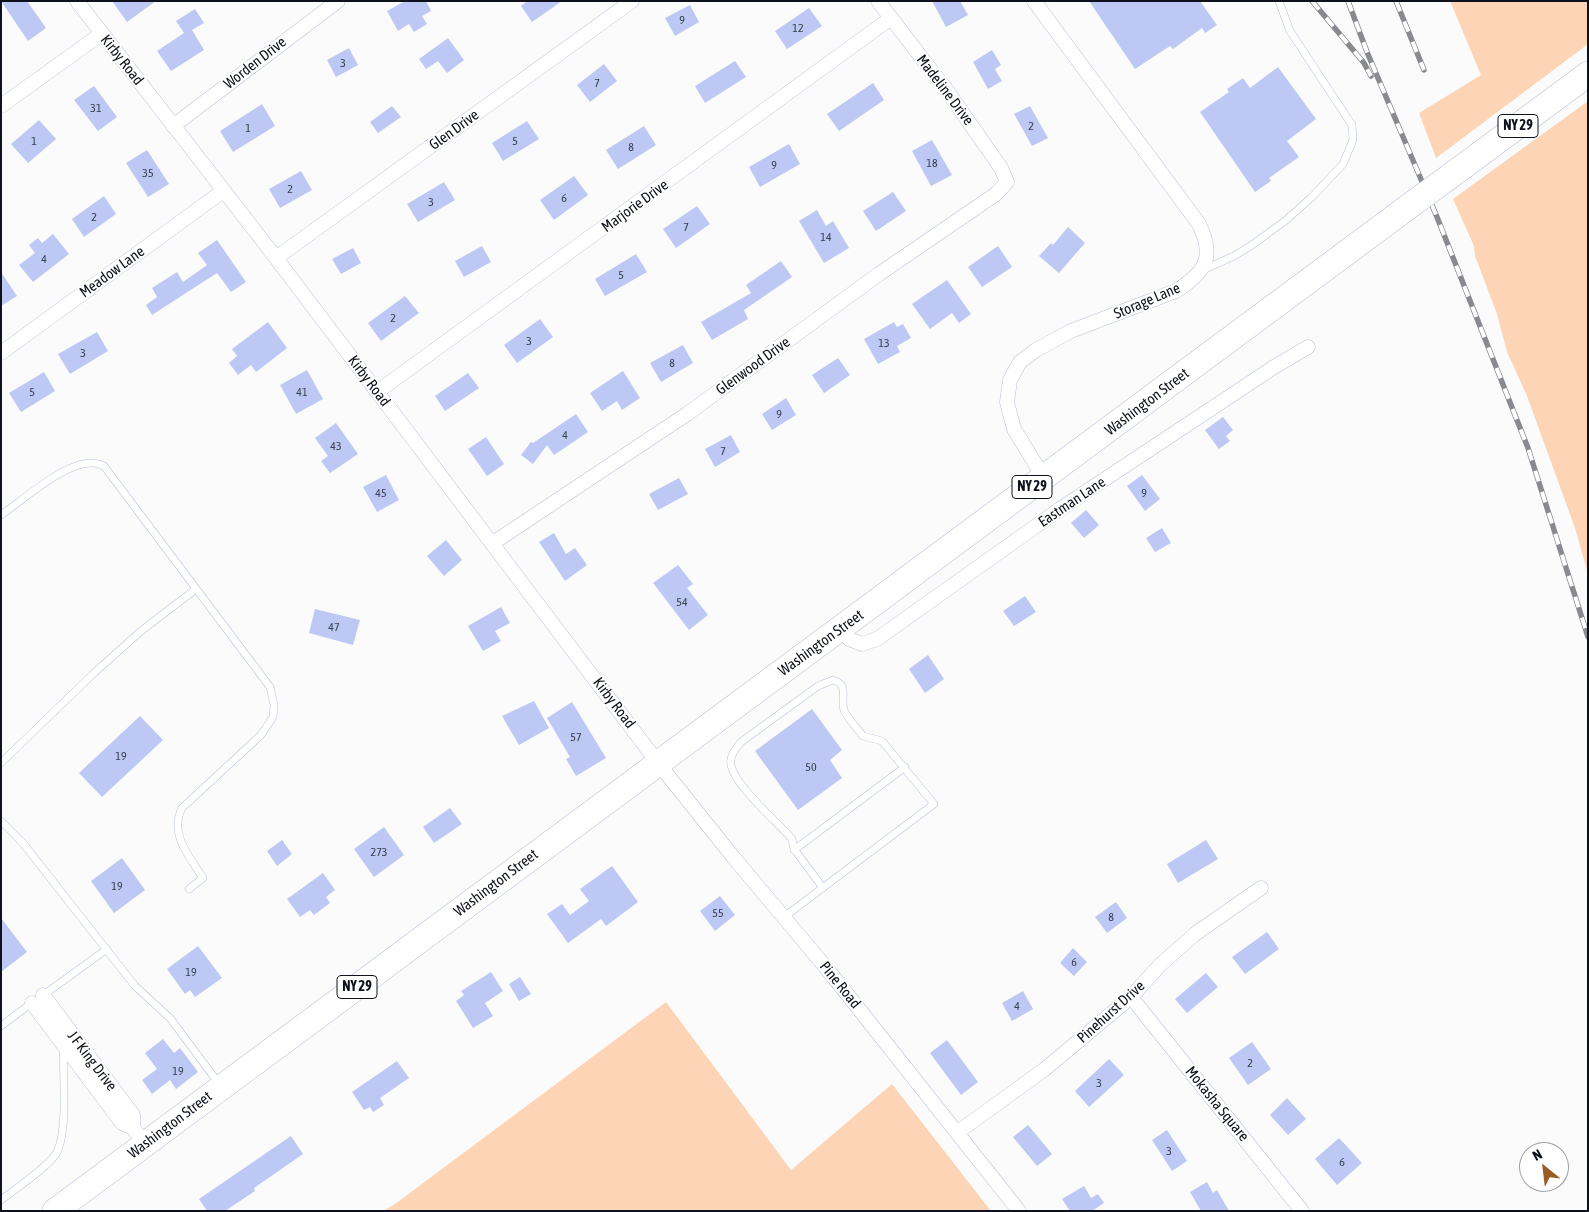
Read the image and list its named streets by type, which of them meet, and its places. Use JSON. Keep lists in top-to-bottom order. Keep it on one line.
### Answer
{"streets":{"highway":["NY 29","Washington Street"],"street":["Kirby Road","Worden Drive","Madeline Drive","Glen Drive","Marjorie Drive","Meadow Lane","Storage Lane","Glenwood Drive","Eastman Lane","Pine Road","Pinehurst Drive","J F King Drive","Mokasha Square"]},"crossings":[["Kirby Road","Worden Drive"],["Kirby Road","Glen Drive"],["Kirby Road","Marjorie Drive"],["Kirby Road","Meadow Lane"],["Kirby Road","Glenwood Drive"],["Kirby Road","Washington Street"],["Kirby Road","Pine Road"],["Madeline Drive","Marjorie Drive"],["Madeline Drive","Glenwood Drive"],["Storage Lane","Washington Street"],["Washington Street","Eastman Lane"],["Washington Street","Pine Road"],["Washington Street","J F King Drive"],["Pine Road","Pinehurst Drive"],["Pinehurst Drive","Mokasha Square"]],"house_numbers":["9","12","3","7","31","2","1","1","5","8","18","9","35","2","6","3","2","7","14","4","5","2","3","13","3","8","5","41","9","4","43","7","45","9","54","47","57","19","50","273","19","55","8","6","19","4","2","19","3","3","6"],"north":"top left"}
